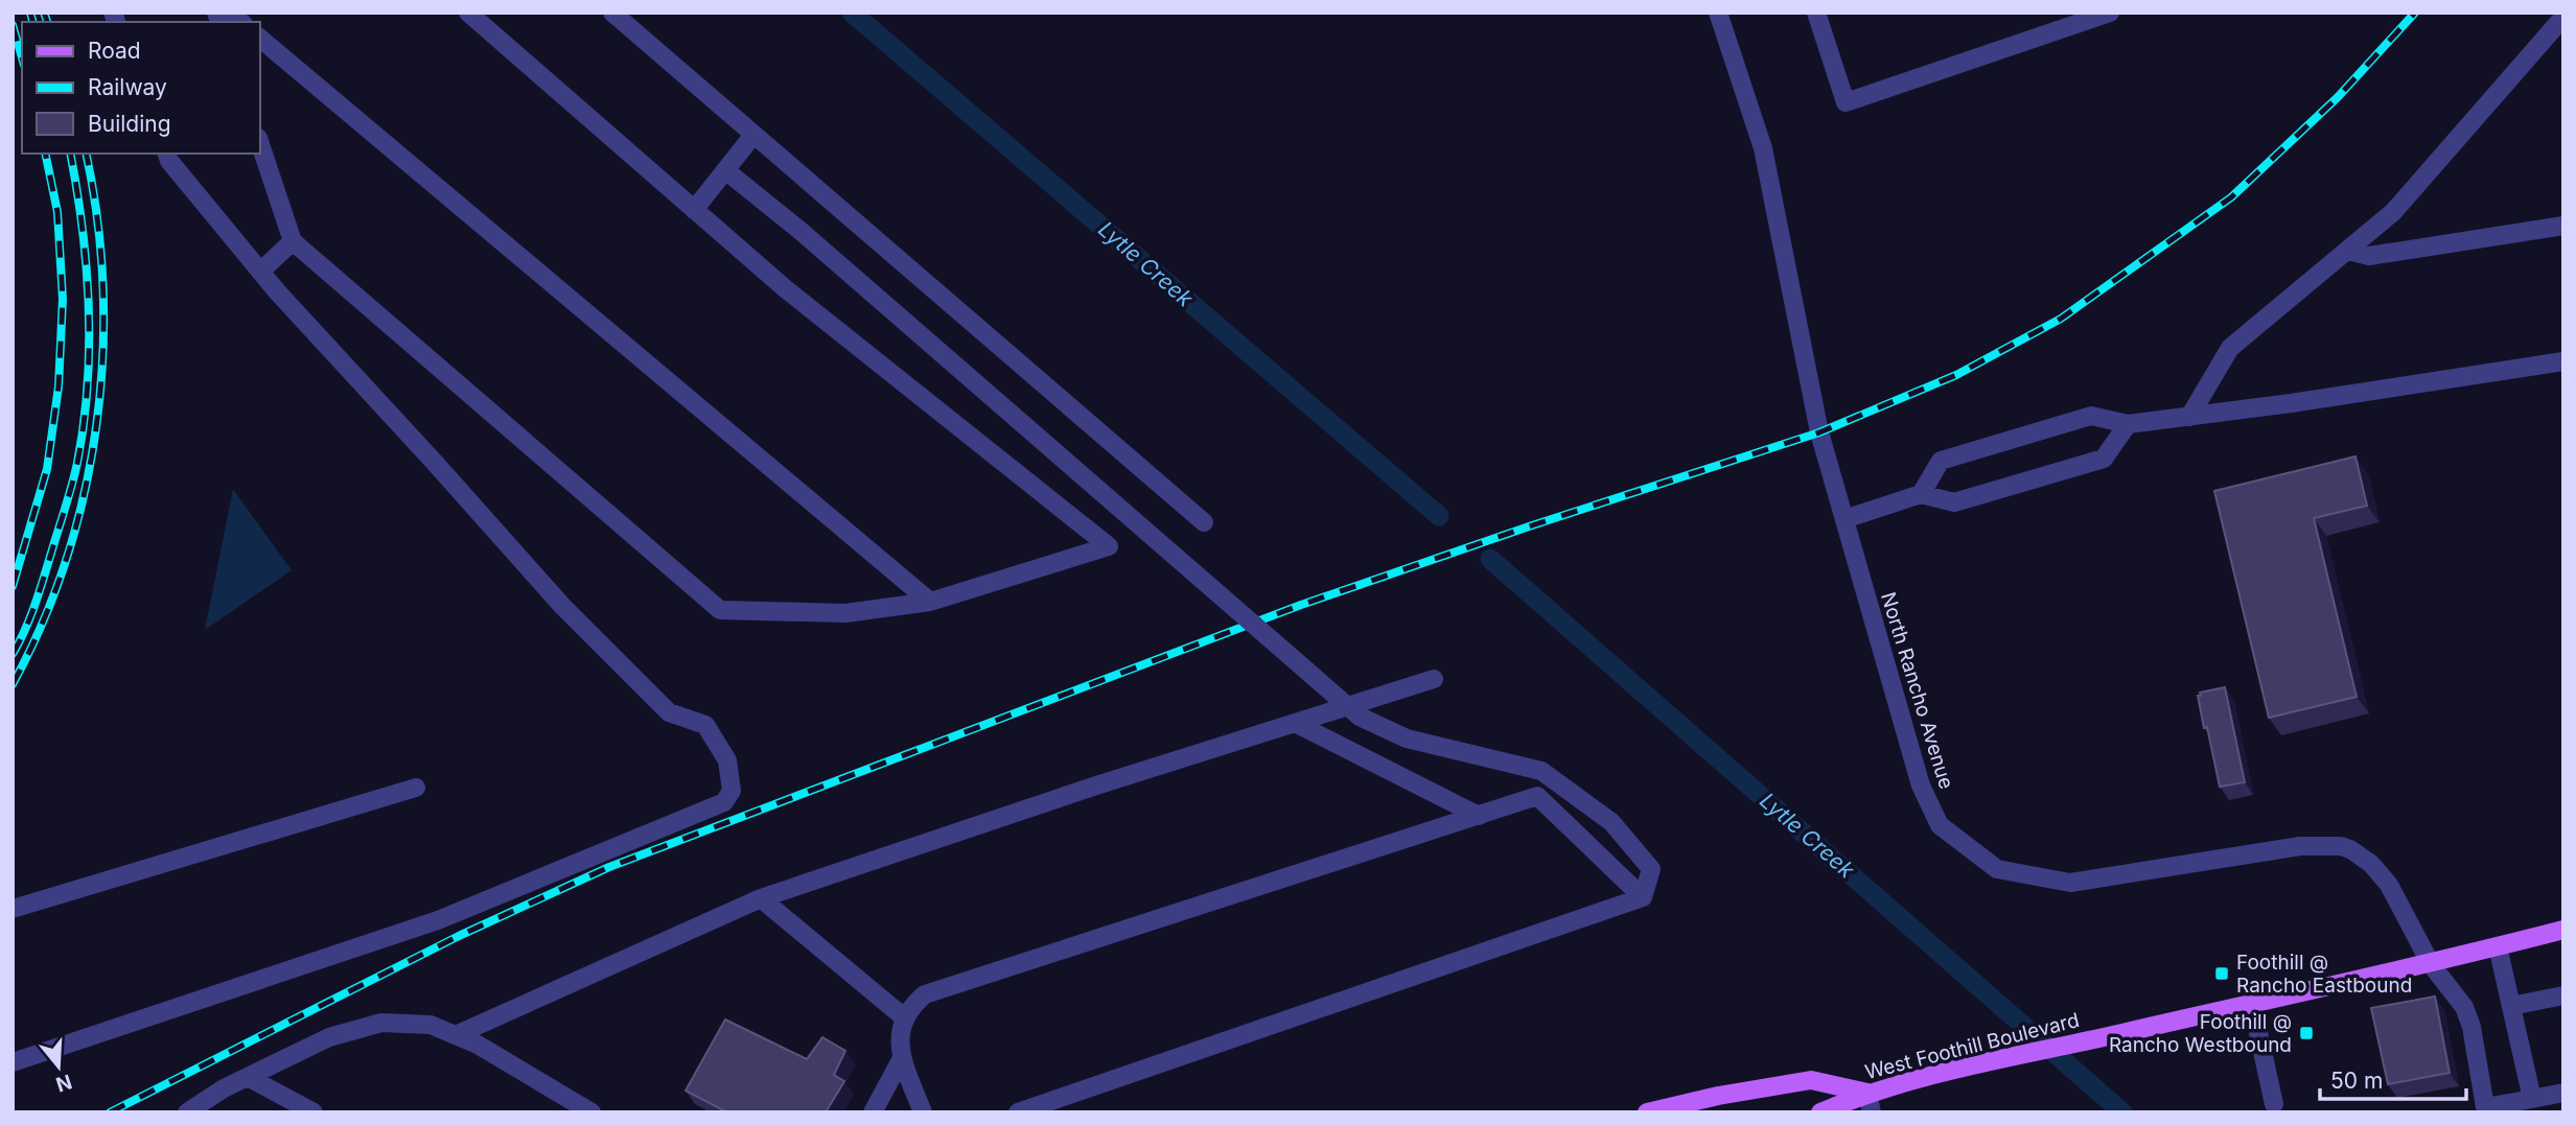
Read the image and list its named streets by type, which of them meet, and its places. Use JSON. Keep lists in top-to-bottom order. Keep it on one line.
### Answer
{"streets":{"main road":["West Foothill Boulevard"],"street":["North Rancho Avenue"]},"crossings":[["North Rancho Avenue","West Foothill Boulevard"]],"water":["Lytle Creek"],"places":{"transit":["Foothill @ Rancho Eastbound","Foothill @ Rancho Westbound"]},"legend":["Road","Railway","Building"],"scale_bar":"50 m","north":"bottom"}
